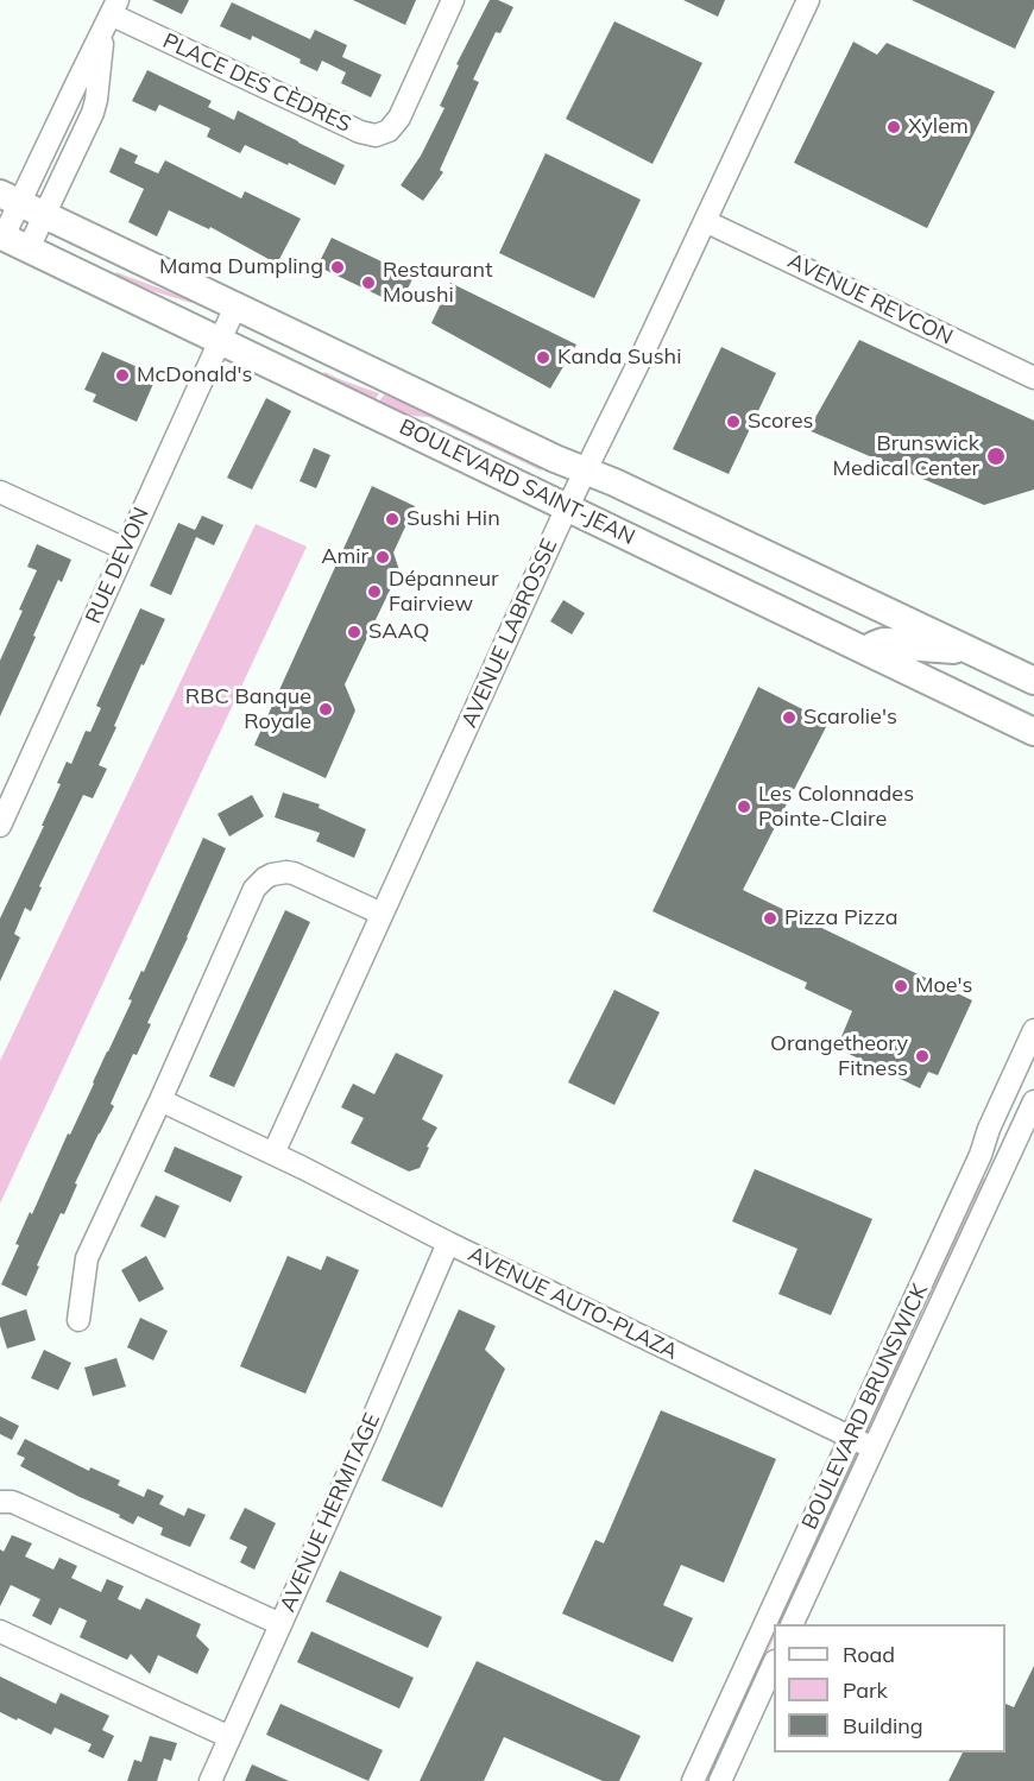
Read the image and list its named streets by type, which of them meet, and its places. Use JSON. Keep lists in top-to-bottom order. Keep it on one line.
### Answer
{"streets":{"main road":["BOULEVARD SAINT-JEAN"],"street":["PLACE DES CÈDRES","AVENUE REVCON","RUE DEVON","AVENUE LABROSSE","AVENUE AUTO-PLAZA","BOULEVARD BRUNSWICK","AVENUE HERMITAGE"]},"crossings":[["AVENUE REVCON","AVENUE LABROSSE"],["BOULEVARD SAINT-JEAN","RUE DEVON"],["BOULEVARD SAINT-JEAN","AVENUE LABROSSE"],["AVENUE LABROSSE","AVENUE AUTO-PLAZA"],["AVENUE AUTO-PLAZA","BOULEVARD BRUNSWICK"],["AVENUE AUTO-PLAZA","AVENUE HERMITAGE"]],"places":["Xylem","Mama Dumpling","Restaurant Moushi","Kanda Sushi","McDonald's","Scores","Brunswick Medical Center","Sushi Hin","Amir","Dépanneur Fairview","SAAQ","RBC Banque Royale","Scarolie's","Les Colonnades Pointe-Claire","Pizza Pizza","Moe's","Orangetheory Fitness"],"legend":["Road","Park","Building"]}
